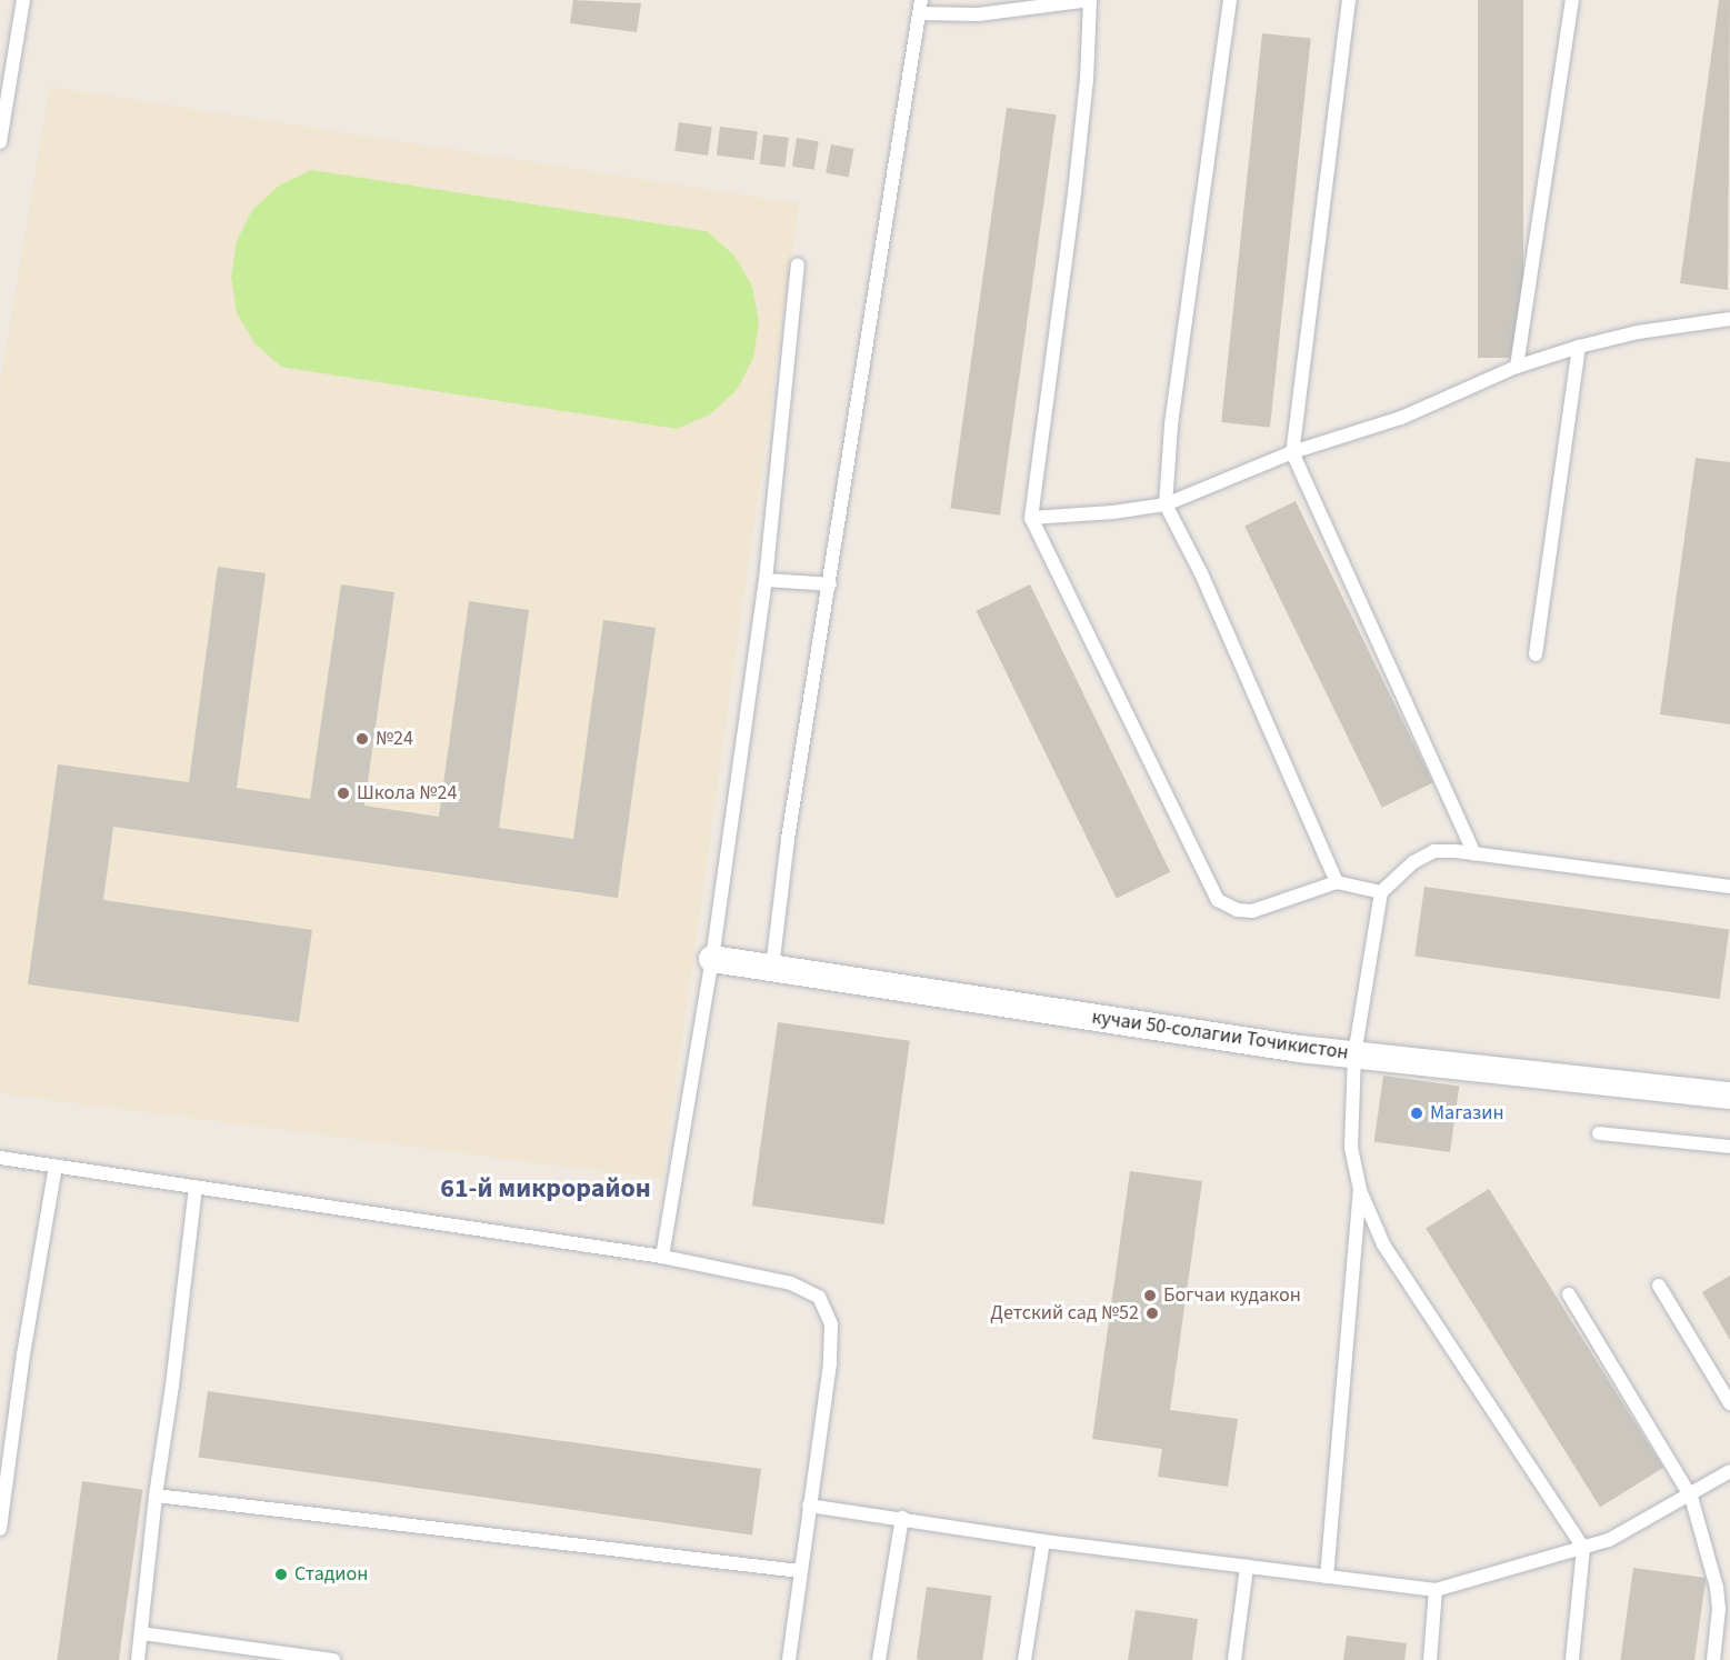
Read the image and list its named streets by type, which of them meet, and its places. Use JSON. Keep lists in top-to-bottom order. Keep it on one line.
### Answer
{"streets":{"street":["кучаи 50-солагии Точикистон"]},"districts":["61-й микрорайон"],"places":["№24","Школа №24","Магазин","Богчаи кудакон","Детский сад №52","Стадион"]}
